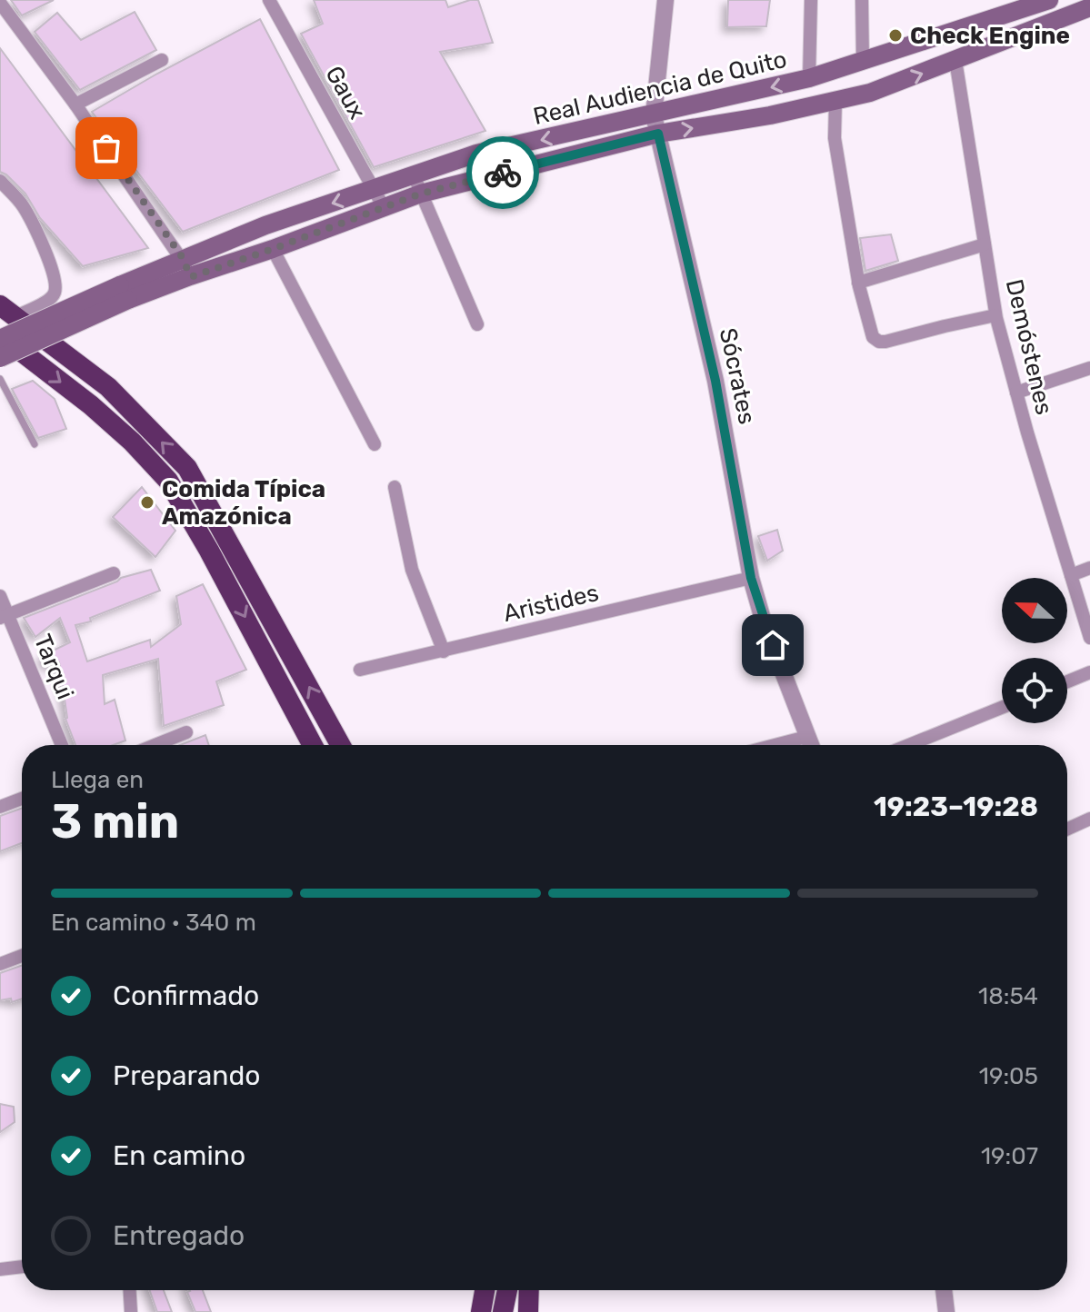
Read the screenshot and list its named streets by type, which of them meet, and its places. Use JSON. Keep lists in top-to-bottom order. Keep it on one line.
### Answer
{"streets":{"main road":["Real Audiencia de Quito"],"street":["Gaux","Demóstenes","Sócrates","Aristides","Tarqui"]},"crossings":[["Real Audiencia de Quito","Gaux"],["Real Audiencia de Quito","Demóstenes"],["Real Audiencia de Quito","Sócrates"],["Sócrates","Aristides"]],"places":["Check Engine","Comida Típica Amazónica"],"north":"left","page":{"heading":["3 min","Llega en","19:23–19:28"],"bar":"En camino · 340 m","list":[["Confirmado","18:54"],["Preparando","19:05"],["En camino","19:07"],"Entregado"]}}
